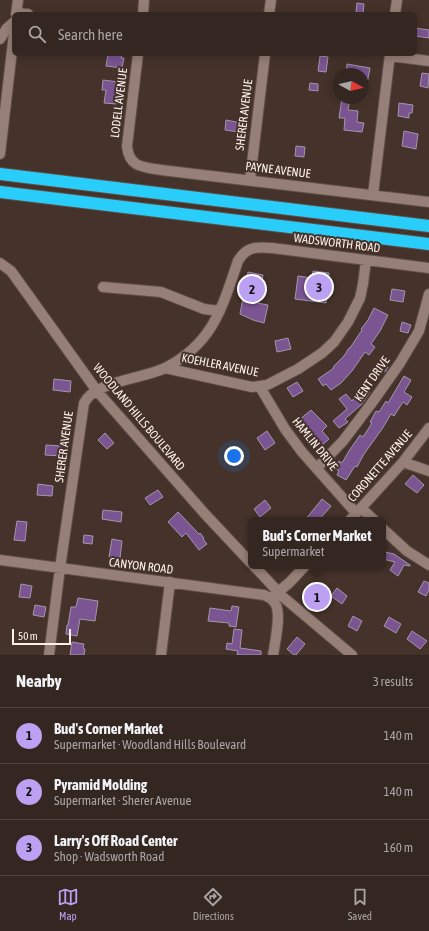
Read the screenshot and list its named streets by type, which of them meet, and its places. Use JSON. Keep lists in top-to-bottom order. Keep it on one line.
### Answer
{"streets":{"street":["LODELL AVENUE","SHERER AVENUE","PAYNE AVENUE","WADSWORTH ROAD","KOEHLER AVENUE","KENT DRIVE","WOODLAND HILLS BOULEVARD","HAMLIN DRIVE","CORONETTE AVENUE","CANYON ROAD"]},"crossings":[["LODELL AVENUE","PAYNE AVENUE"],["SHERER AVENUE","PAYNE AVENUE"],["SHERER AVENUE","WADSWORTH ROAD"],["SHERER AVENUE","KOEHLER AVENUE"],["SHERER AVENUE","WOODLAND HILLS BOULEVARD"],["SHERER AVENUE","CANYON ROAD"],["WADSWORTH ROAD","KOEHLER AVENUE"],["KOEHLER AVENUE","HAMLIN DRIVE"],["KENT DRIVE","HAMLIN DRIVE"],["HAMLIN DRIVE","CORONETTE AVENUE"]],"scale_bar":"50 m","north":"right","page":{"search":"Search here","pins":["3","2","1"],"popup":["Bud's Corner Market","Supermarket"],"scale":"50 m","heading":["Nearby","3 results"],"list":[{"mark":"1","name":"Bud's Corner Market","note":"Supermarket · Woodland Hills Boulevard","value":"140 m"},{"mark":"2","name":"Pyramid Molding","note":"Supermarket · Sherer Avenue","value":"140 m"},{"mark":"3","name":"Larry's Off Road Center","note":"Shop · Wadsworth Road","value":"160 m"}],"nav":["Map","Directions","Saved"]}}
